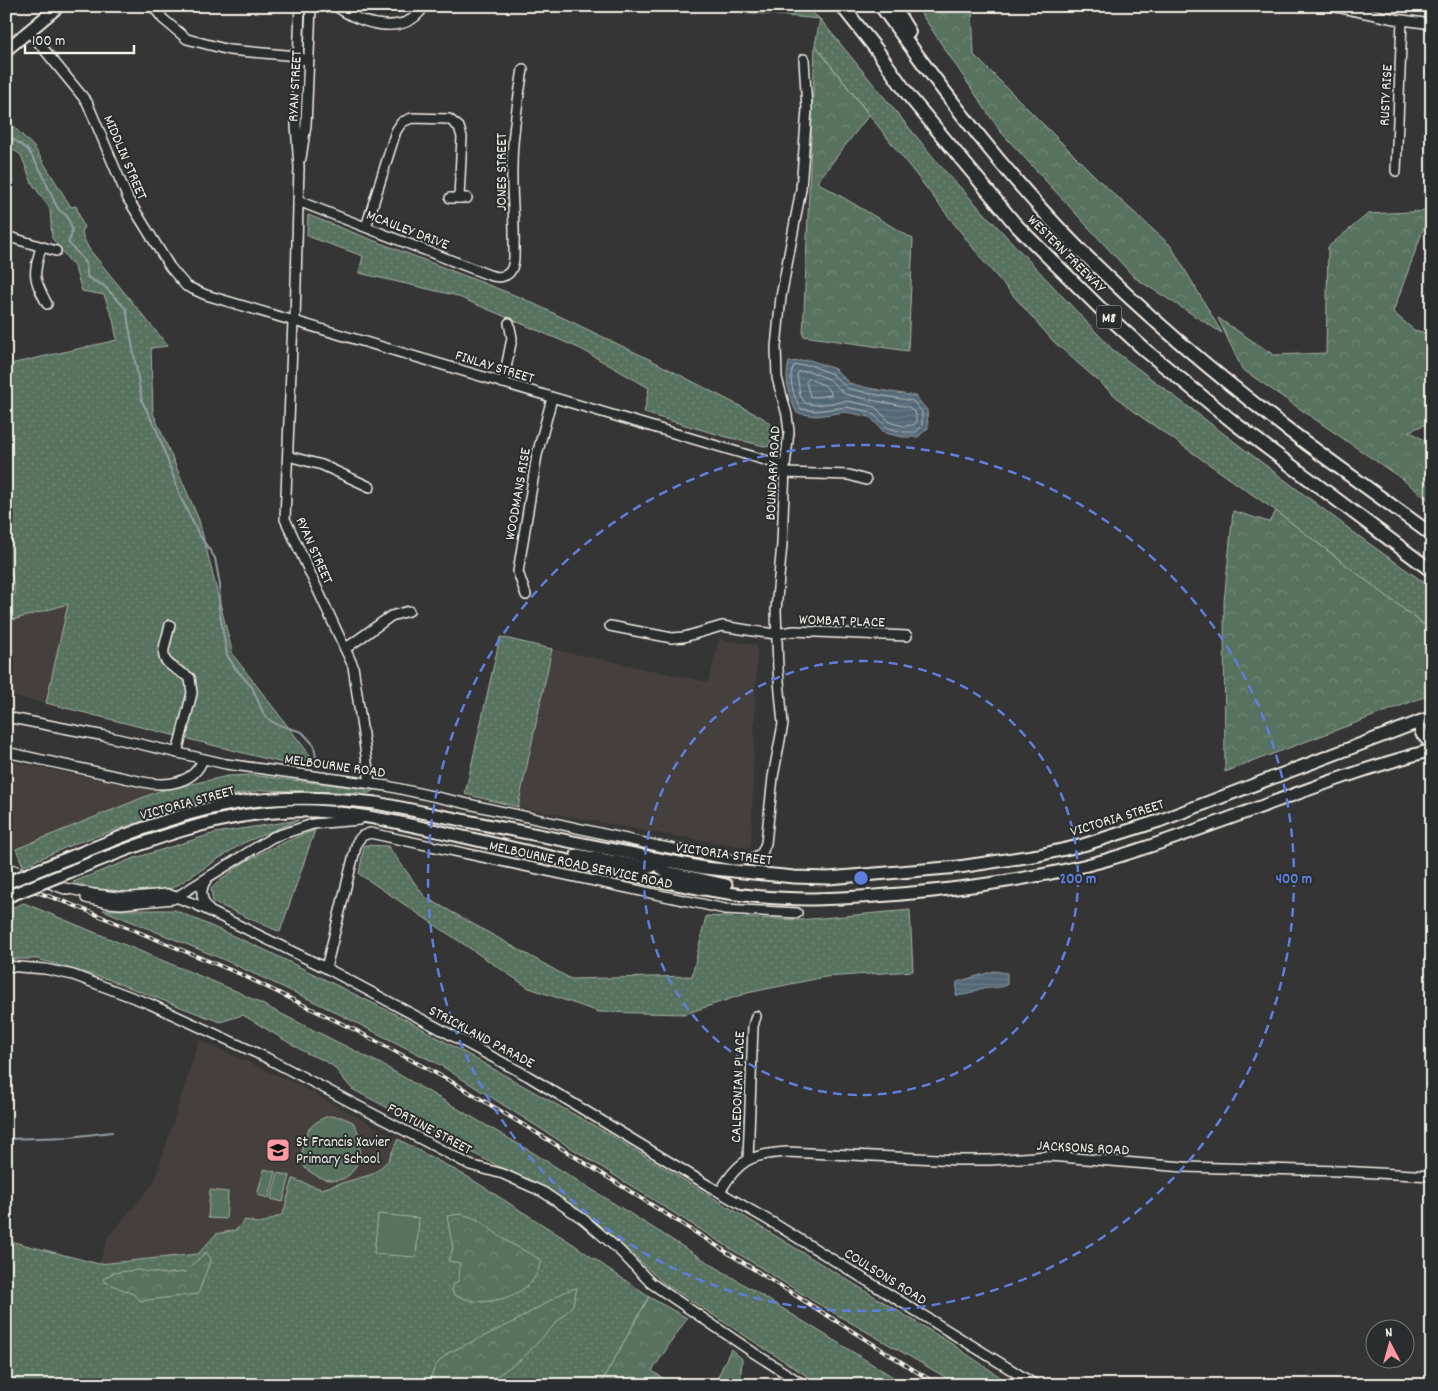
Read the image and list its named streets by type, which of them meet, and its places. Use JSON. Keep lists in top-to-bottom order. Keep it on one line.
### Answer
{"streets":{"highway":["WESTERN FREEWAY","M8"],"main road":["VICTORIA STREET"],"street":["RYAN STREET","RUSTY RISE","MIDDLIN STREET","JONES STREET","MCAULEY DRIVE","FINLAY STREET","BOUNDARY ROAD","WOODMANS RISE","WOMBAT PLACE","MELBOURNE ROAD","MELBOURNE ROAD SERVICE ROAD","STRICKLAND PARADE","CALEDONIAN PLACE","FORTUNE STREET","JACKSONS ROAD","COULSONS ROAD"]},"crossings":[["RYAN STREET","MCAULEY DRIVE"],["RYAN STREET","FINLAY STREET"],["RYAN STREET","MELBOURNE ROAD"],["MIDDLIN STREET","FINLAY STREET"],["JONES STREET","MCAULEY DRIVE"],["FINLAY STREET","BOUNDARY ROAD"],["FINLAY STREET","WOODMANS RISE"],["BOUNDARY ROAD","WOMBAT PLACE"],["BOUNDARY ROAD","MELBOURNE ROAD"],["MELBOURNE ROAD SERVICE ROAD","STRICKLAND PARADE"],["STRICKLAND PARADE","JACKSONS ROAD"],["STRICKLAND PARADE","COULSONS ROAD"],["CALEDONIAN PLACE","JACKSONS ROAD"],["JACKSONS ROAD","COULSONS ROAD"]],"places":{"school or university":["St Francis Xavier Primary School"]},"scale_bar":"100 m","north":"top","rings":["200 m","400 m"]}
